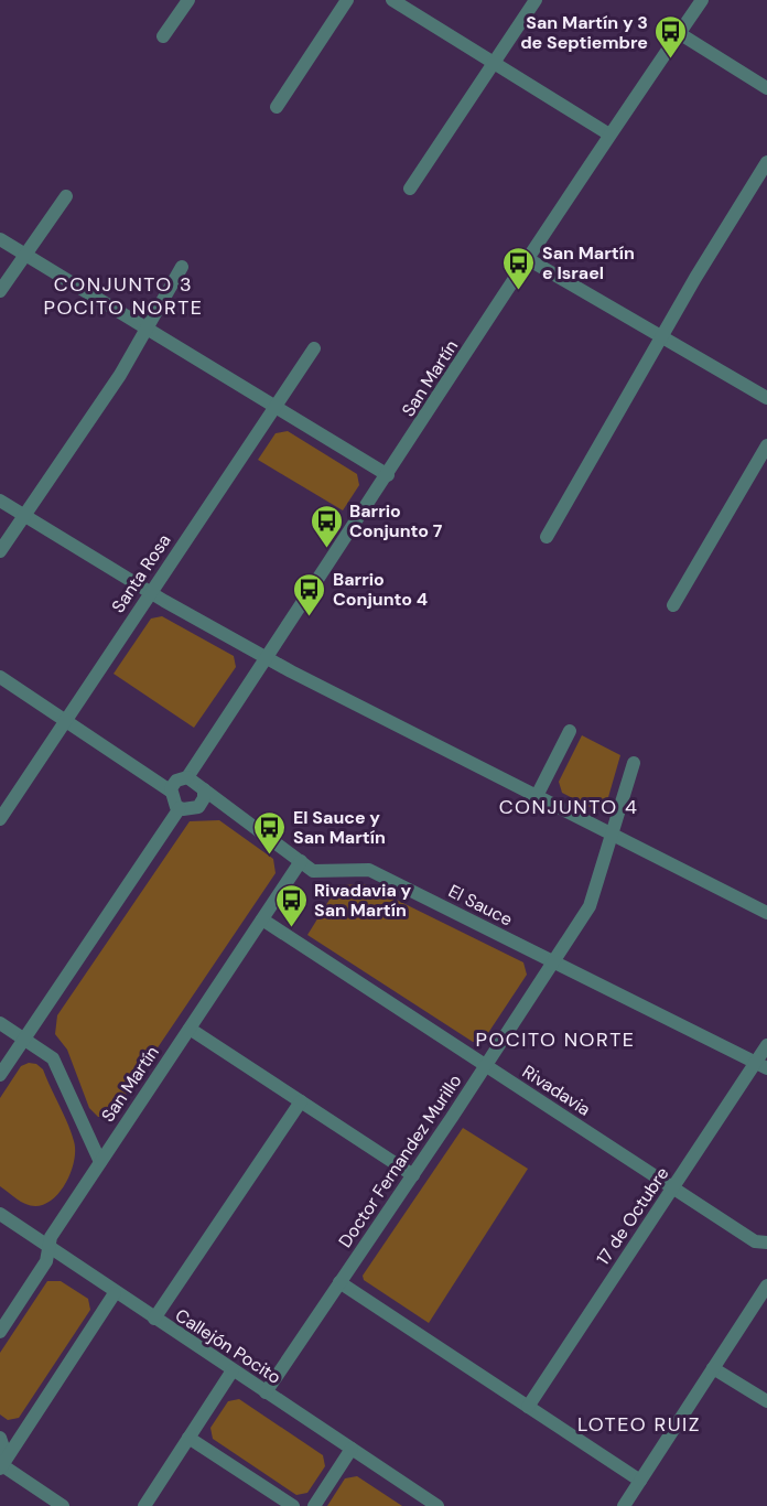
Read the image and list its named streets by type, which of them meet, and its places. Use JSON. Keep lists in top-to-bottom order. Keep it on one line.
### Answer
{"streets":{"street":["San Martín","Santa Rosa","El Sauce","Rivadavia","Doctor Fernandez Murillo","17 de Octubre","Callejón Pocito"]},"crossings":[["San Martín","El Sauce"],["San Martín","Rivadavia"],["San Martín","Callejón Pocito"],["El Sauce","Doctor Fernandez Murillo"],["El Sauce","17 de Octubre"],["Rivadavia","Doctor Fernandez Murillo"],["Rivadavia","17 de Octubre"],["Doctor Fernandez Murillo","Callejón Pocito"]],"districts":["CONJUNTO 3 POCITO NORTE","CONJUNTO 4","POCITO NORTE","LOTEO RUIZ"],"places":{"bus stop":["San Martín y 3 de Septiembre","San Martín e Israel","Barrio Conjunto 7","Barrio Conjunto 4","El Sauce y San Martín","Rivadavia y San Martín"]}}
